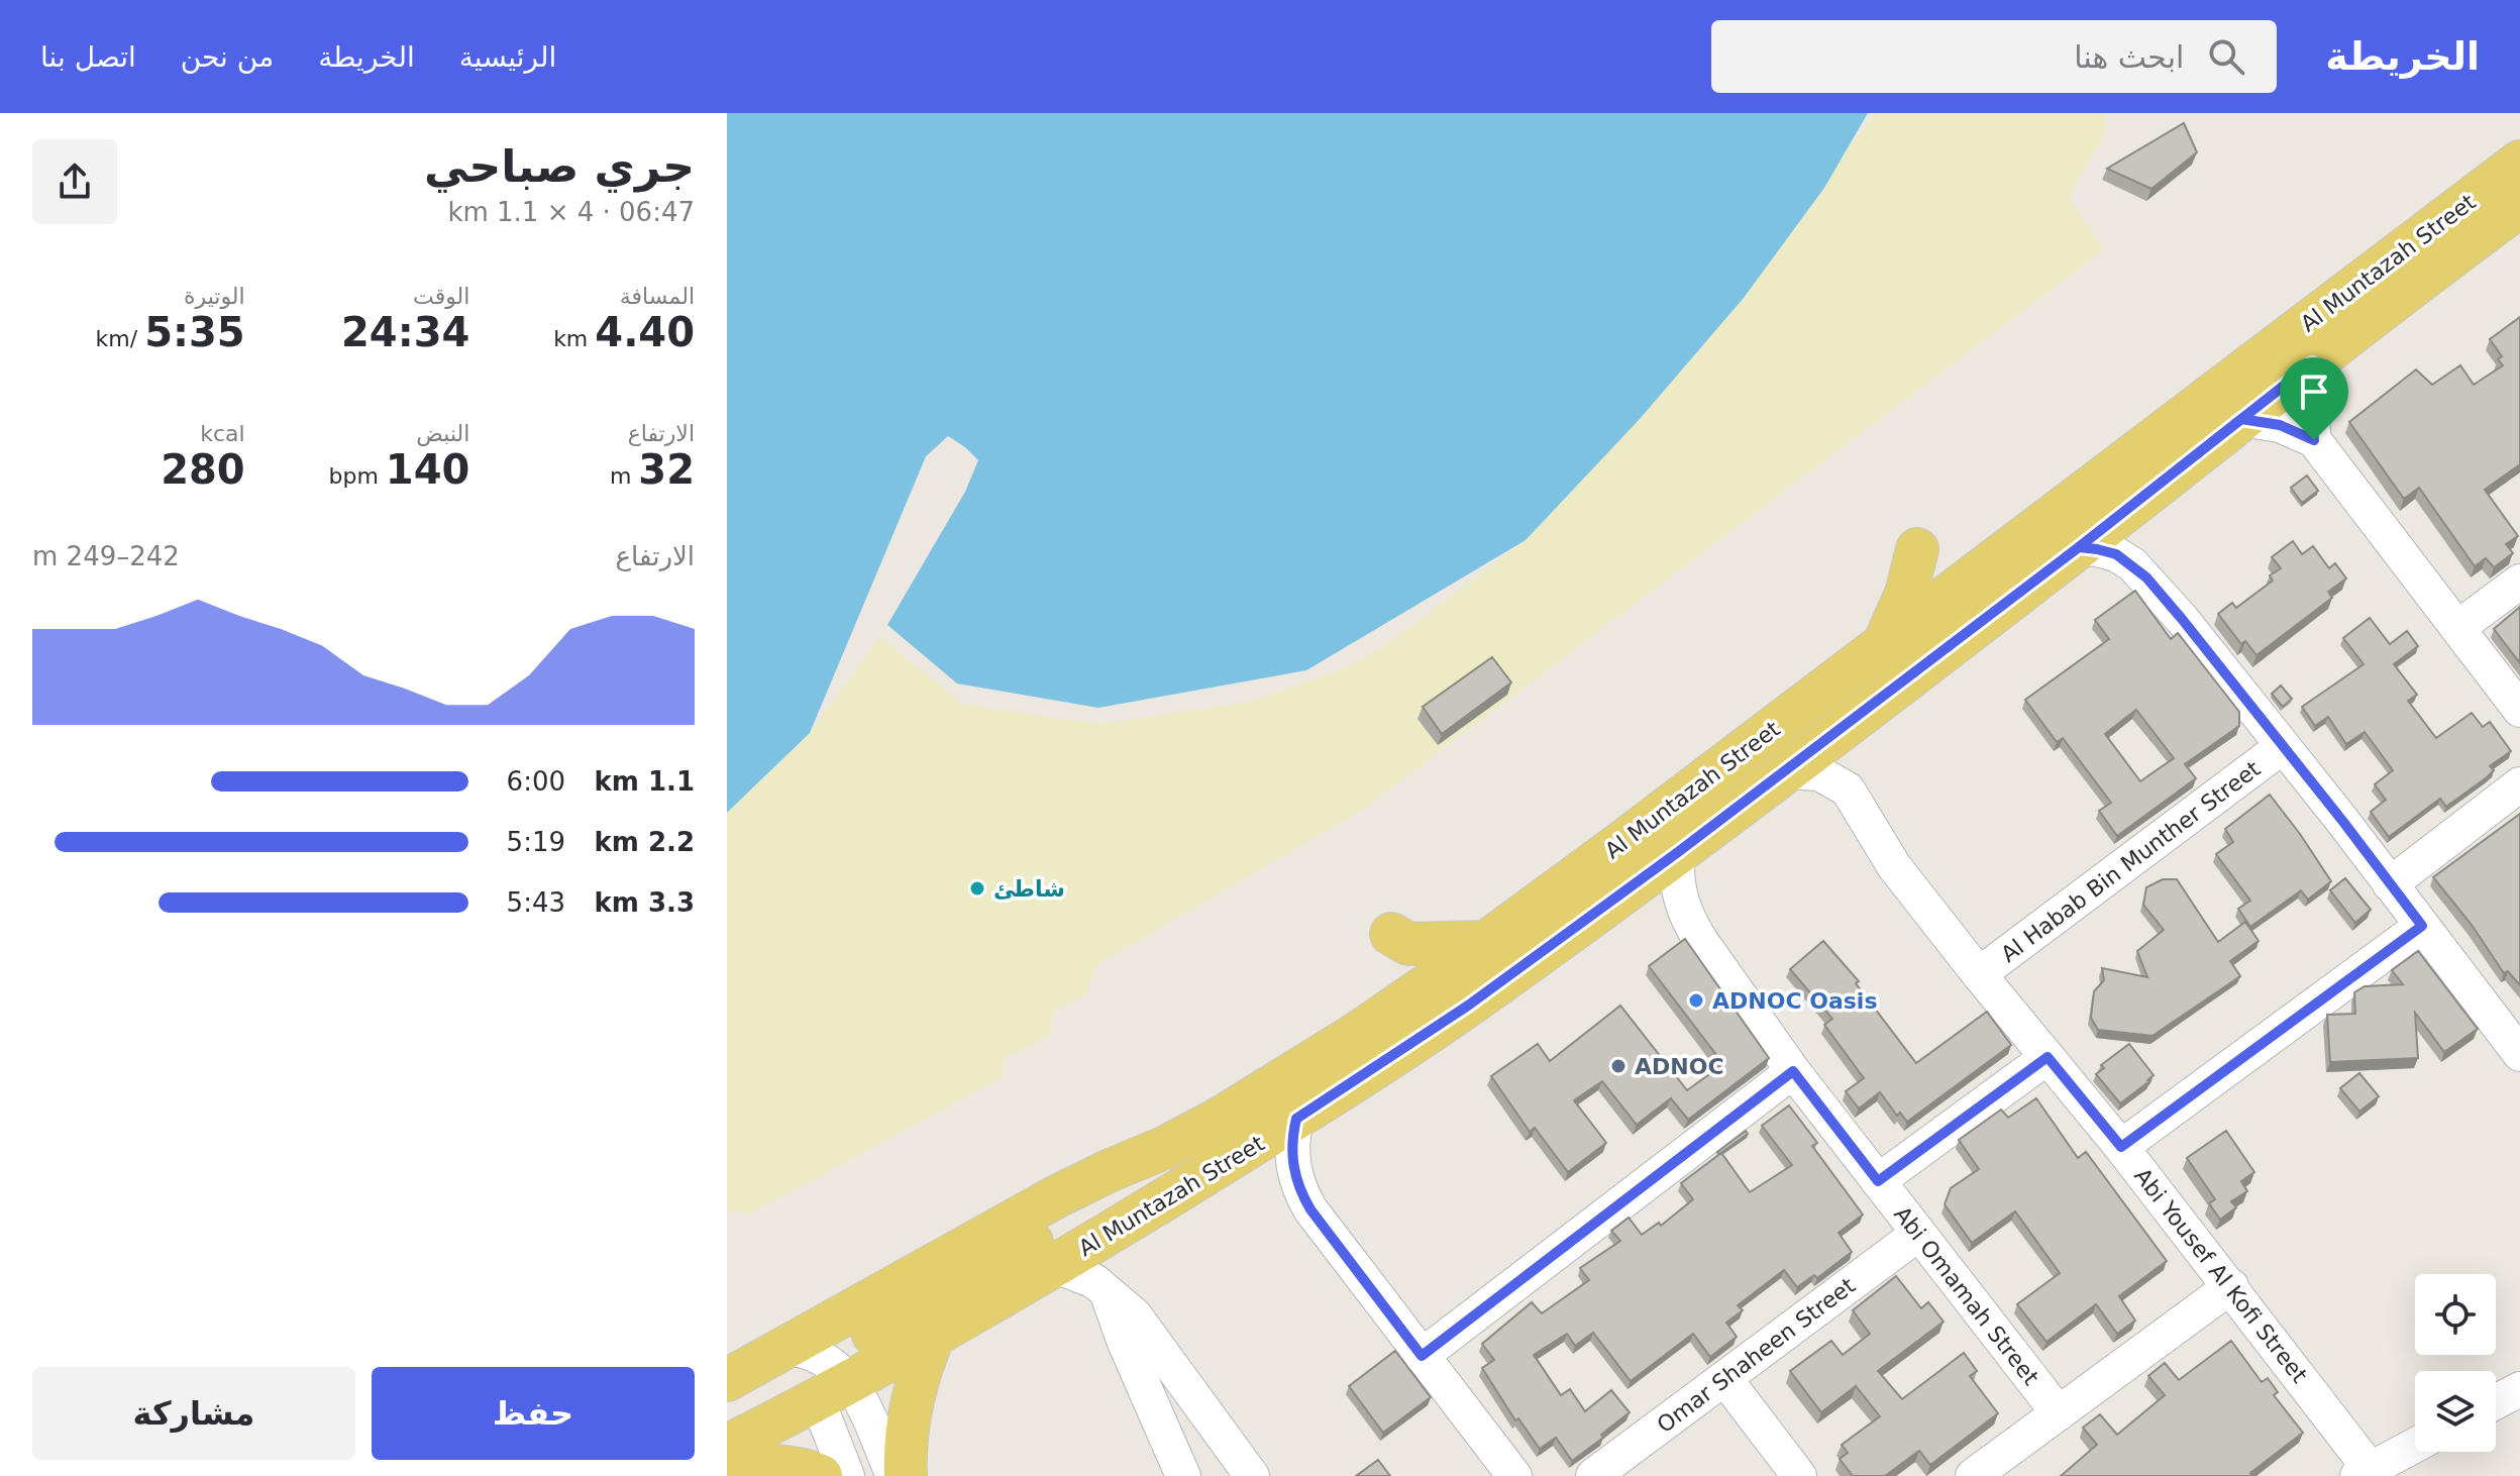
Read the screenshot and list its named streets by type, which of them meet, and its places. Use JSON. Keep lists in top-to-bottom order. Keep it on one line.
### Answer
{"streets":{"main road":["Al Muntazah Street"],"street":["Al Habab Bin Munther Street","Abi Yousef Al Kofi Street","Abi Omamah Street","Omar Shaheen Street"]},"crossings":[["Al Muntazah Street","Abi Yousef Al Kofi Street"],["Al Muntazah Street","Abi Omamah Street"],["Al Habab Bin Munther Street","Abi Yousef Al Kofi Street"],["Abi Omamah Street","Omar Shaheen Street"]],"places":["شاطئ","ADNOC Oasis","ADNOC"],"page":{"header":"الخريطة","search":"ابحث هنا","nav":["الرئيسية","الخريطة","من نحن","اتصل بنا"],"heading":["جري صباحي","06:47 · 4 × 1.1 km"],"stats":[["المسافة","4.40 km"],["الوقت","24:34"],["الوتيرة","5:35 /km"],["الارتفاع","32 m"],["النبض","140 bpm"],["kcal","280"]],"chart":["الارتفاع","242–249 m"],"list":[{"name":"1.1 km","note":"6:00"},{"name":"2.2 km","note":"5:19"},{"name":"3.3 km","note":"5:43"}],"buttons":["حفظ","مشاركة"]}}
